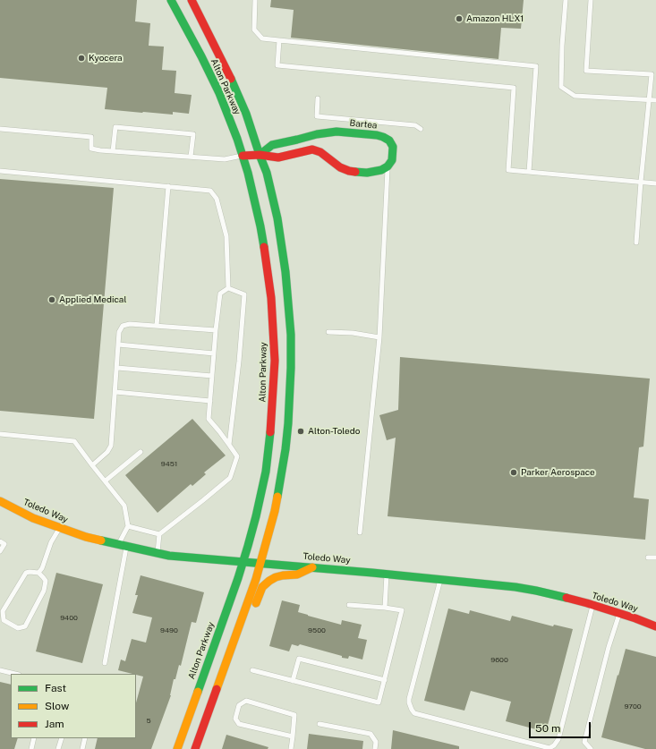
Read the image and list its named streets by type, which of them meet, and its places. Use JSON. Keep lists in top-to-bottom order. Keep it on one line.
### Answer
{"streets":{"main road":["Alton Parkway","Bartea","Toledo Way"]},"crossings":[["Alton Parkway","Bartea"],["Alton Parkway","Toledo Way"]],"places":["Amazon HLX1","Kyocera","Applied Medical","Alton-Toledo","Parker Aerospace"],"house_numbers":["9451","9400","9490","9500","9600","9700","5"],"legend":["Fast","Slow","Jam"],"scale_bar":"50 m"}
